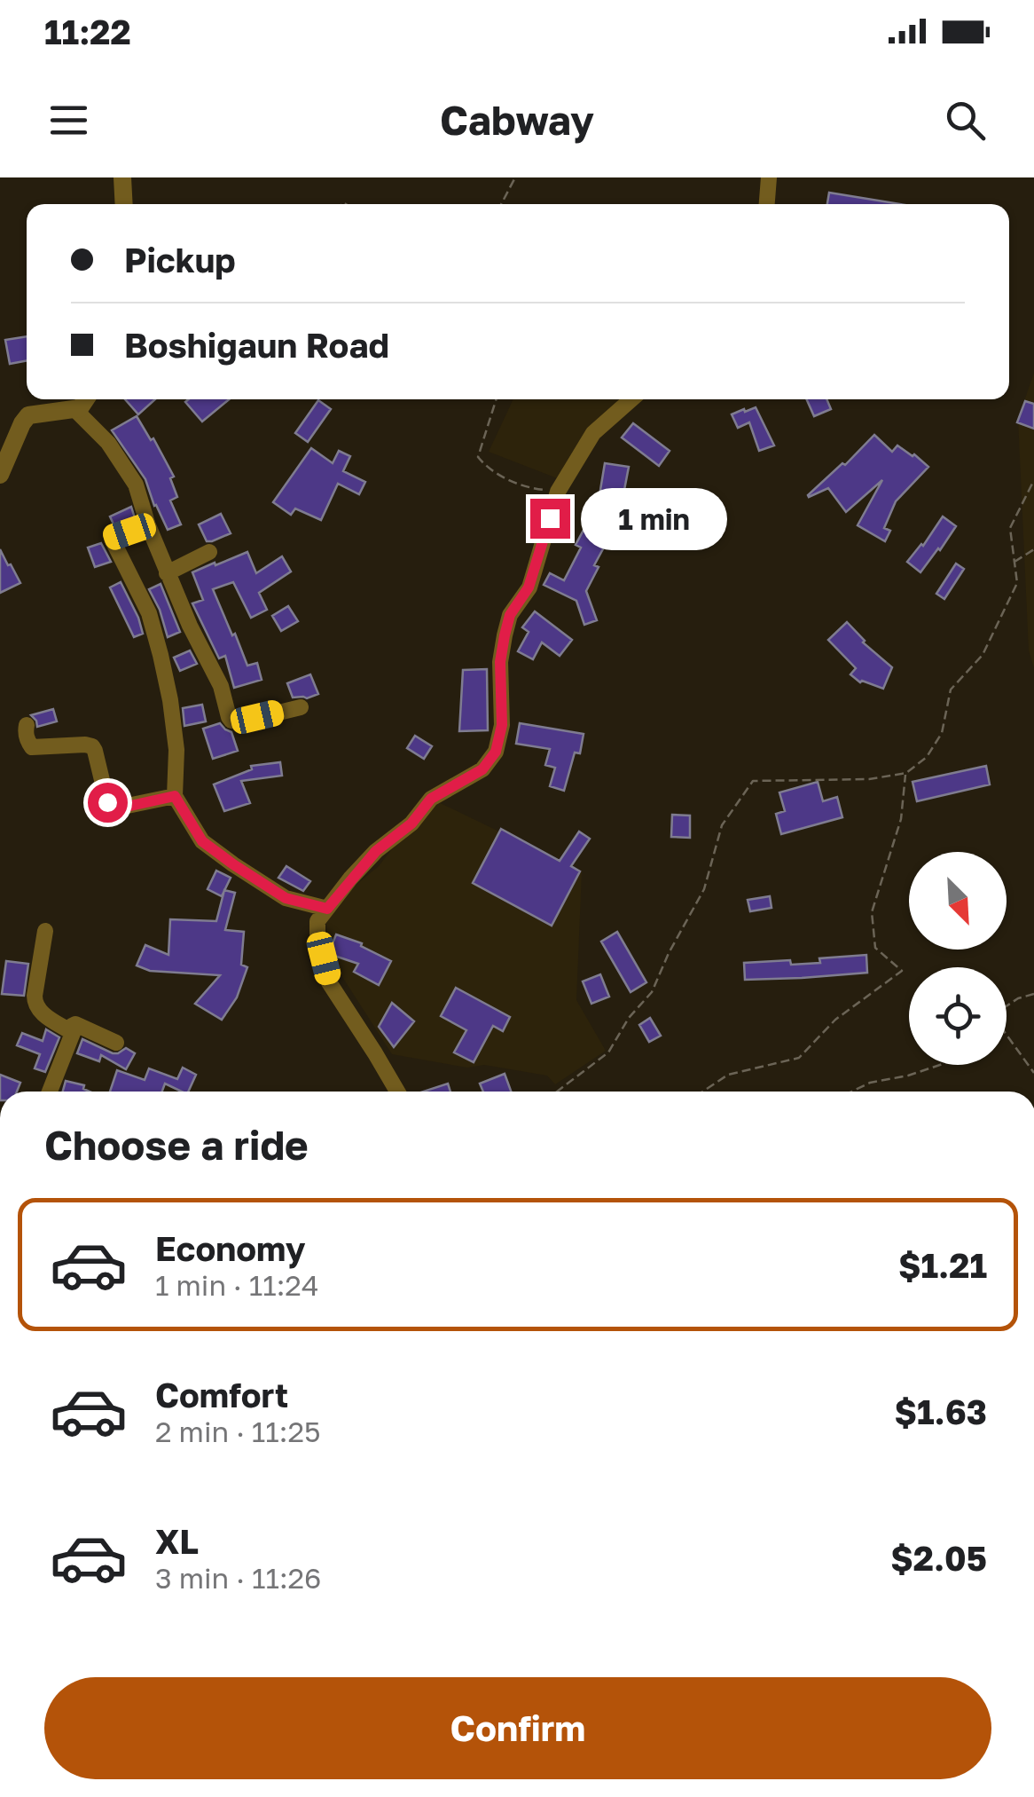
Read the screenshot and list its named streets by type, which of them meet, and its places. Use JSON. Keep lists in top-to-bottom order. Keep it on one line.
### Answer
{"north":"bottom right","page":{"status":"11:22","header":"Cabway","banner":["Pickup","Boshigaun Road"],"bubble":"1 min","heading":"Choose a ride","list":[{"name":"Economy","note":"1 min · 11:24","value":"$1.21"},{"name":"Comfort","note":"2 min · 11:25","value":"$1.63"},{"name":"XL","note":"3 min · 11:26","value":"$2.05"}],"buttons":"Confirm"}}
